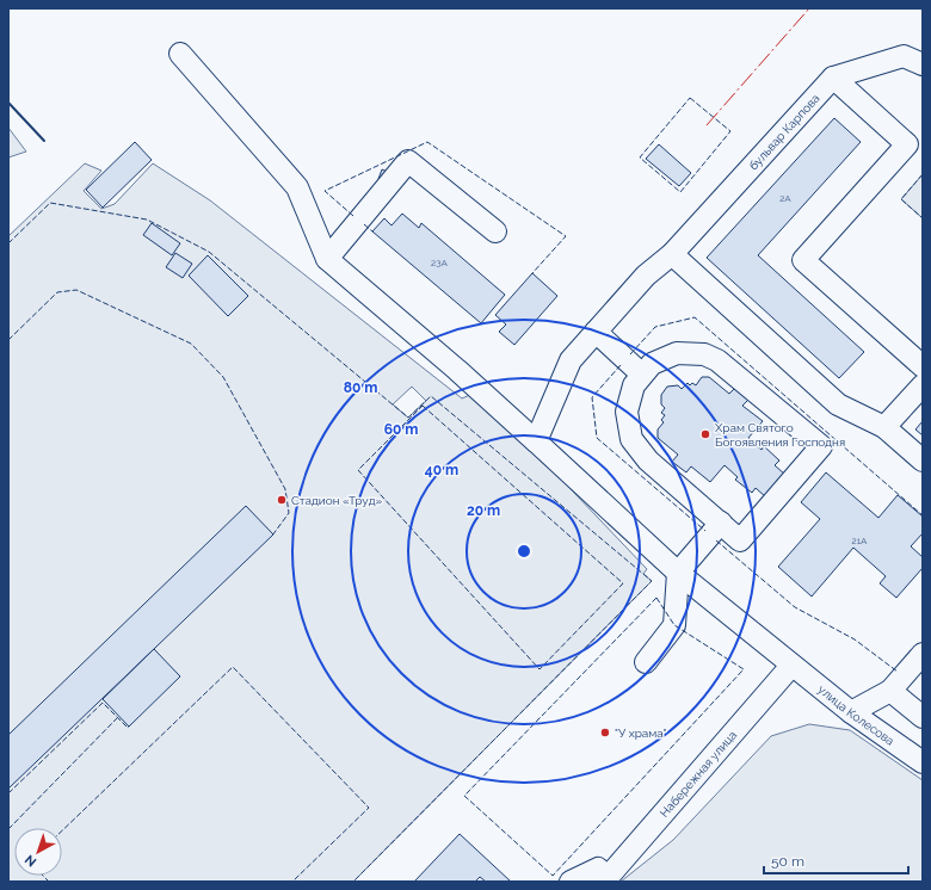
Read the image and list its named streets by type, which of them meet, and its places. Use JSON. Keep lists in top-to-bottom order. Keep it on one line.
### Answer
{"streets":{"street":["бульвар Карпова","улица Колесова","Набережная улица"]},"crossings":[["бульвар Карпова","улица Колесова"],["улица Колесова","Набережная улица"]],"places":["Храм Святого Богоявления Господня","Стадион «Труд»","\"У храма\""],"house_numbers":["2А","23А","21А"],"scale_bar":"50 m","north":"bottom left","rings":["80 m","60 m","40 m","20 m"]}
